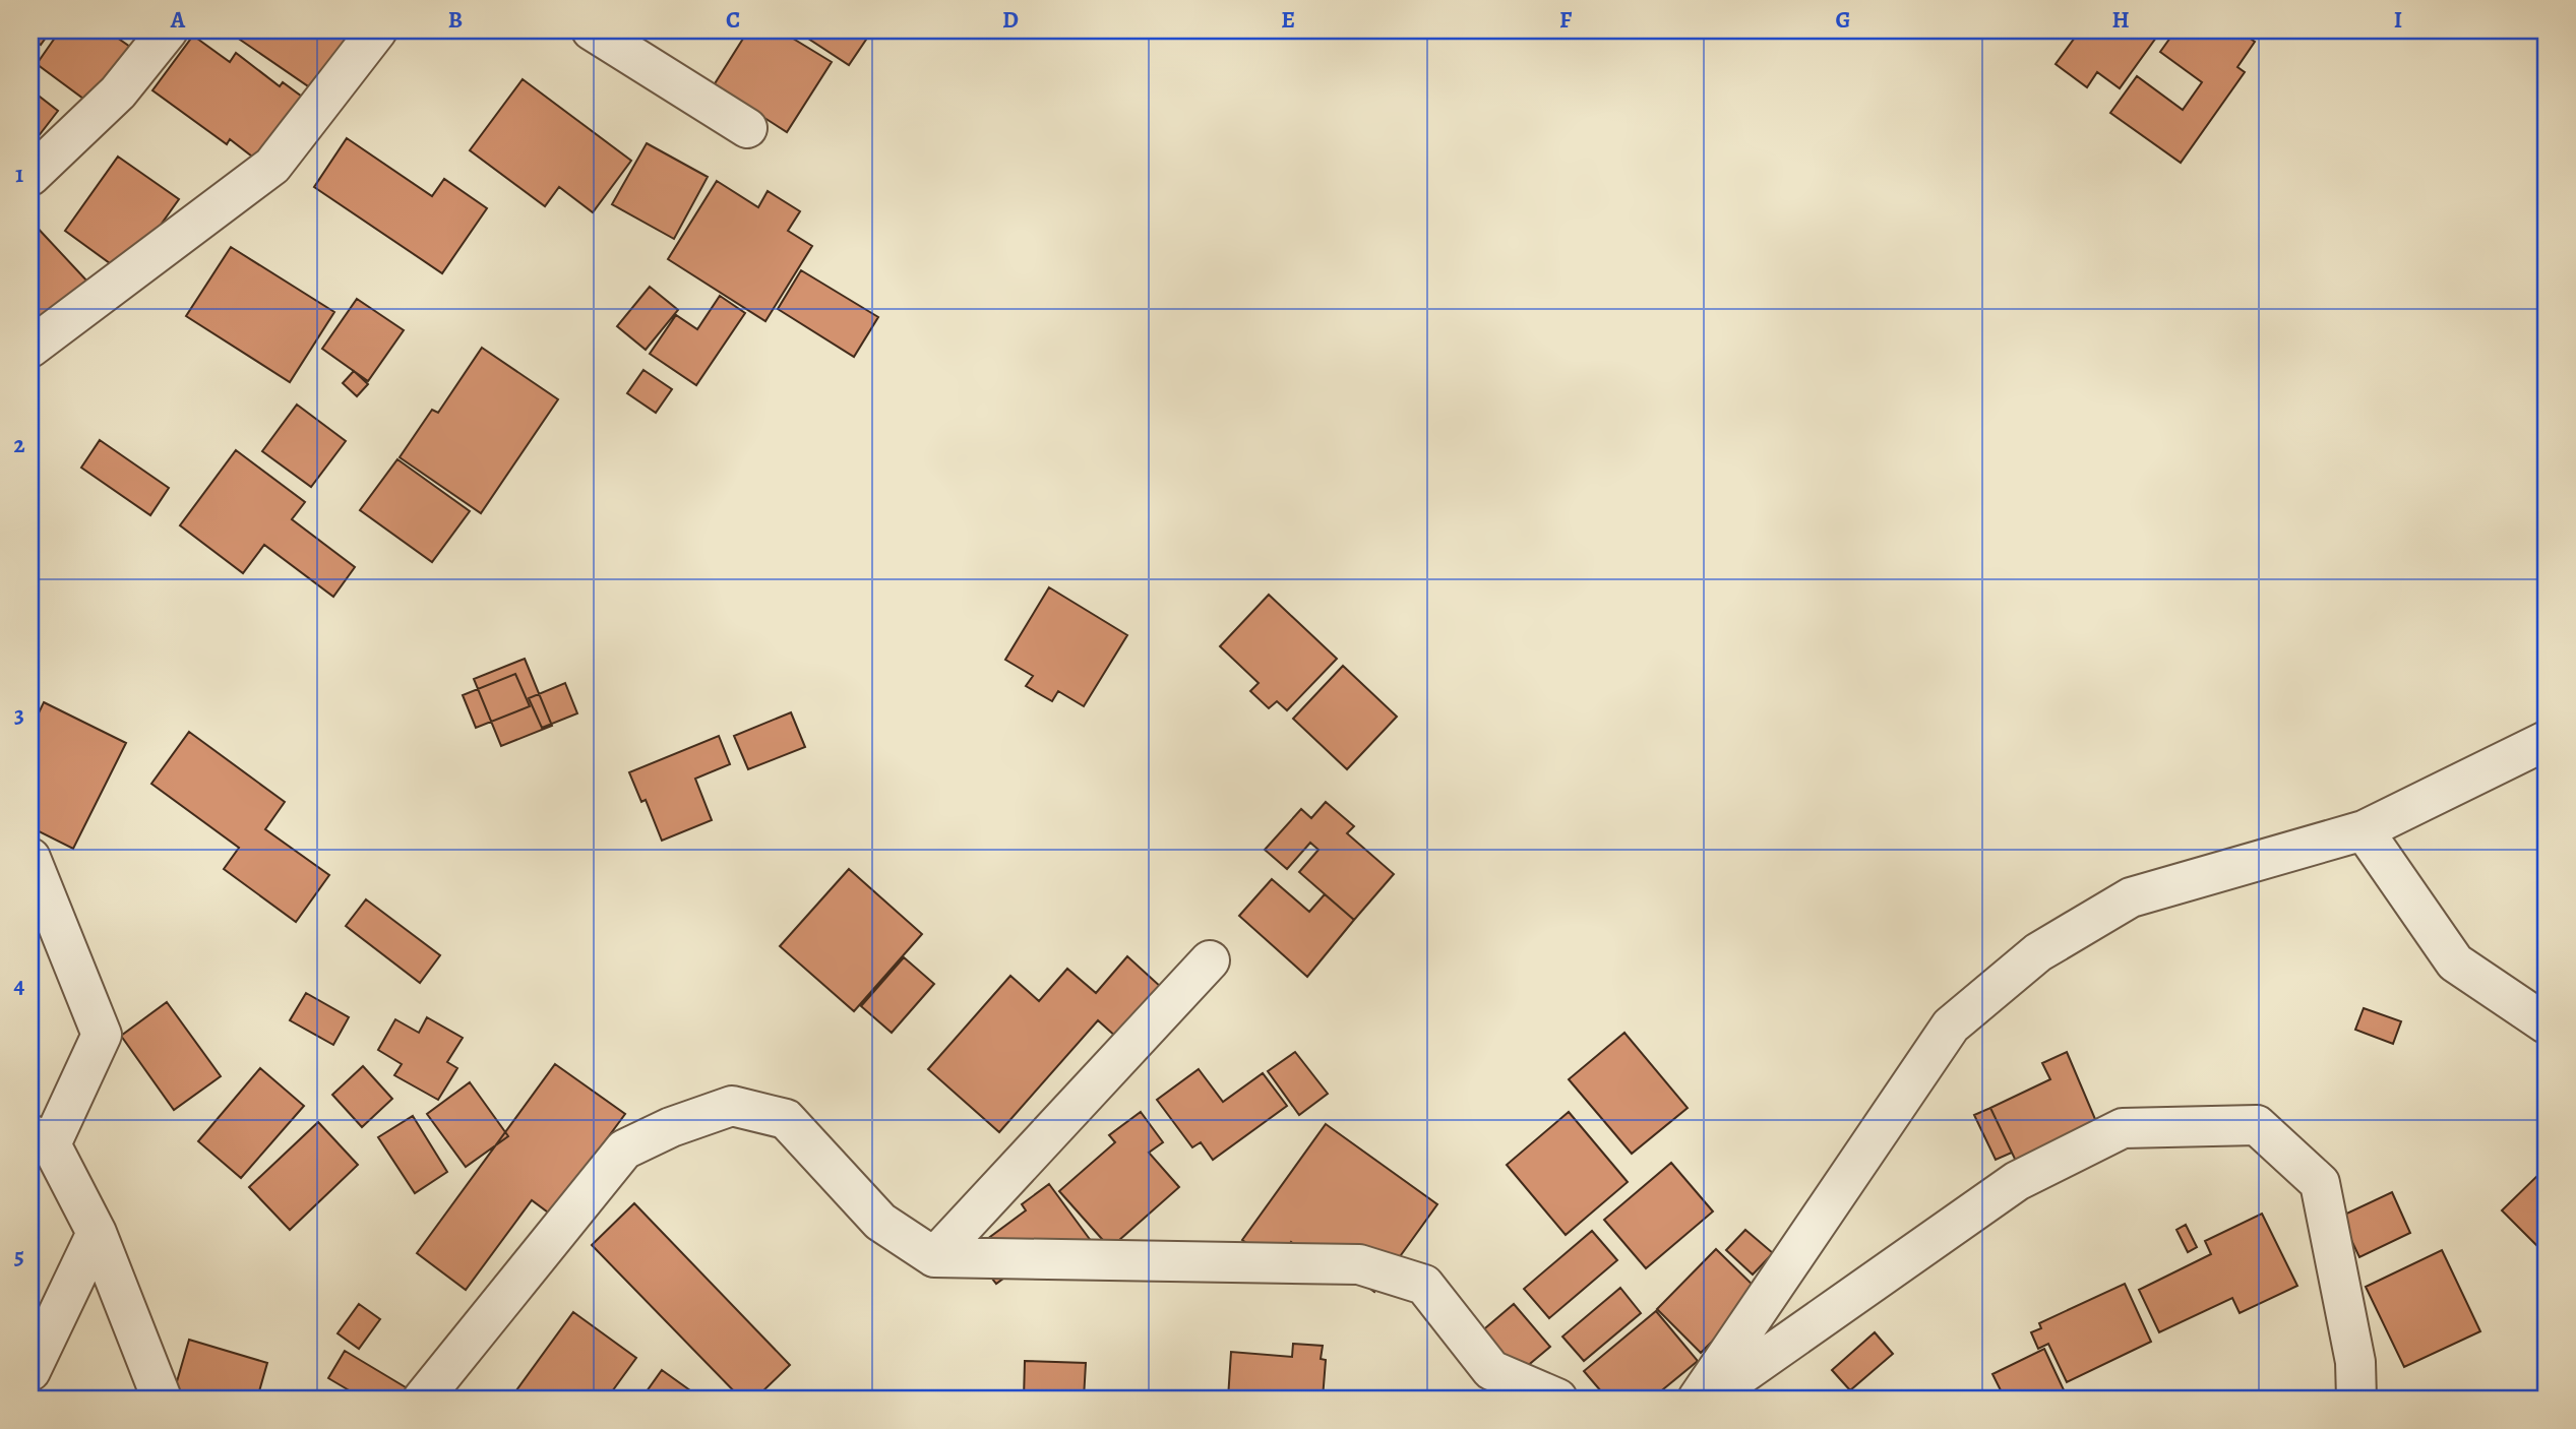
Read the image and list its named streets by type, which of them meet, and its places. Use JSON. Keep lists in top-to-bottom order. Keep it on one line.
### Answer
{"grid":{"columns":["A","B","C","D","E","F","G","H","I"],"rows":["1","2","3","4","5"]}}
